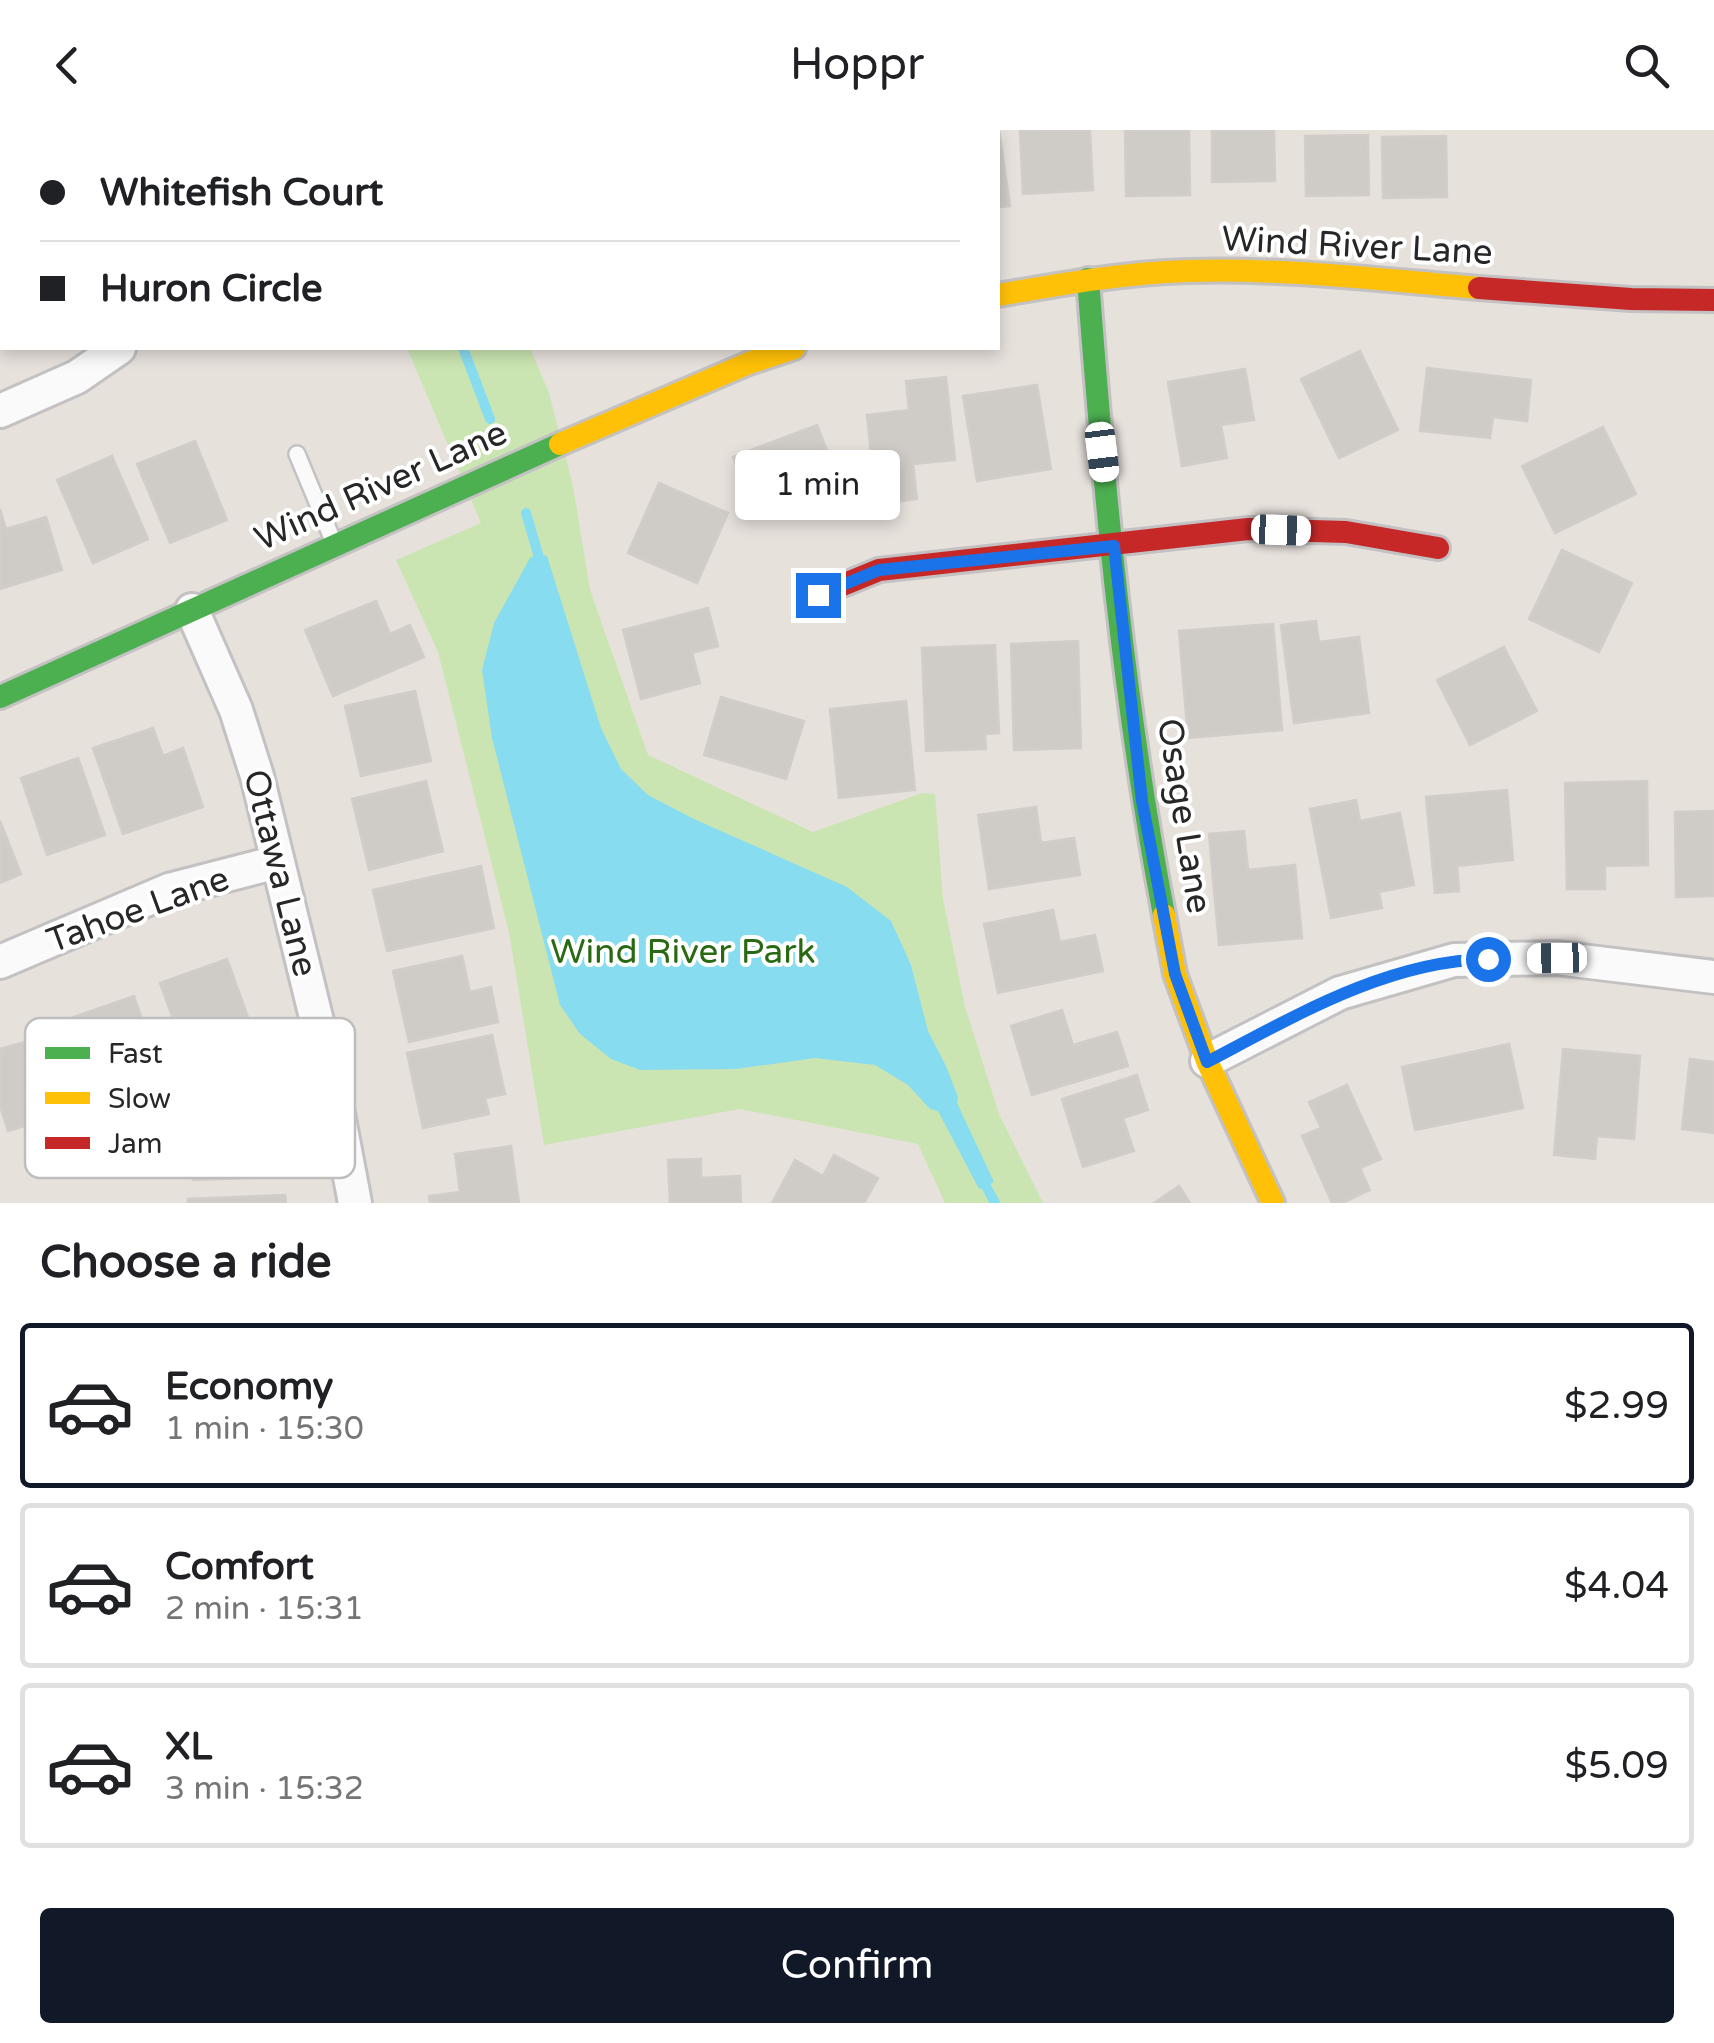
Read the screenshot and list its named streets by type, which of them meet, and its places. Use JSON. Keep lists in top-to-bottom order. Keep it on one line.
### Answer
{"streets":{"street":["Wind River Lane","Osage Lane","Ottawa Lane","Tahoe Lane"]},"crossings":[["Wind River Lane","Osage Lane"],["Wind River Lane","Ottawa Lane"],["Ottawa Lane","Tahoe Lane"]],"parks":["Wind River Park"],"legend":["Fast","Slow","Jam"],"page":{"header":"Hoppr","banner":["Whitefish Court","Huron Circle"],"bubble":"1 min","heading":"Choose a ride","list":[{"name":"Economy","note":"1 min · 15:30","value":"$2.99"},{"name":"Comfort","note":"2 min · 15:31","value":"$4.04"},{"name":"XL","note":"3 min · 15:32","value":"$5.09"}],"buttons":"Confirm"}}
